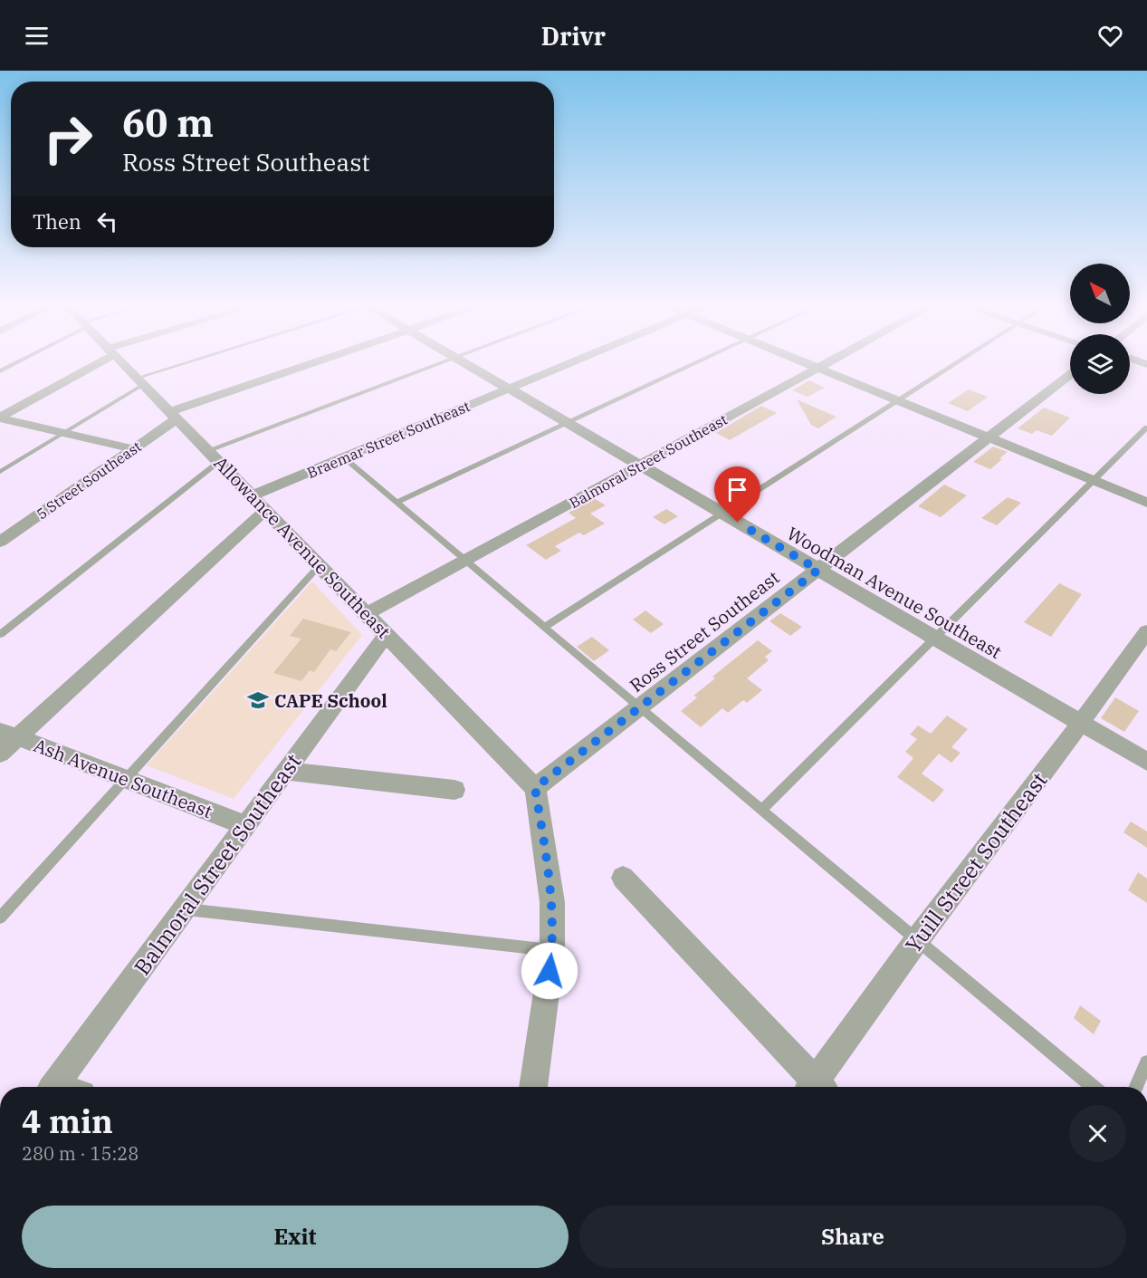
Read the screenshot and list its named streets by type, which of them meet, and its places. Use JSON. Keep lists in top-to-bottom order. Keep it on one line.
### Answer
{"streets":{"street":["Braemar Street Southeast","Balmoral Street Southeast","5 Street Southeast","Allowance Avenue Southeast","Woodman Avenue Southeast","Ross Street Southeast","Ash Avenue Southeast","Yuill Street Southeast"]},"crossings":[["Braemar Street Southeast","Allowance Avenue Southeast"],["Braemar Street Southeast","Woodman Avenue Southeast"],["Balmoral Street Southeast","Allowance Avenue Southeast"],["Balmoral Street Southeast","Woodman Avenue Southeast"],["Balmoral Street Southeast","Ash Avenue Southeast"],["5 Street Southeast","Allowance Avenue Southeast"],["Allowance Avenue Southeast","Ross Street Southeast"],["Woodman Avenue Southeast","Ross Street Southeast"],["Woodman Avenue Southeast","Yuill Street Southeast"]],"places":{"school or university":["CAPE School"]},"north":"top left","page":{"header":"Drivr","turn":["60 m","Ross Street Southeast"],"then":"Then","heading":["4 min","280 m · 15:28"],"buttons":["Exit","Share"]}}
